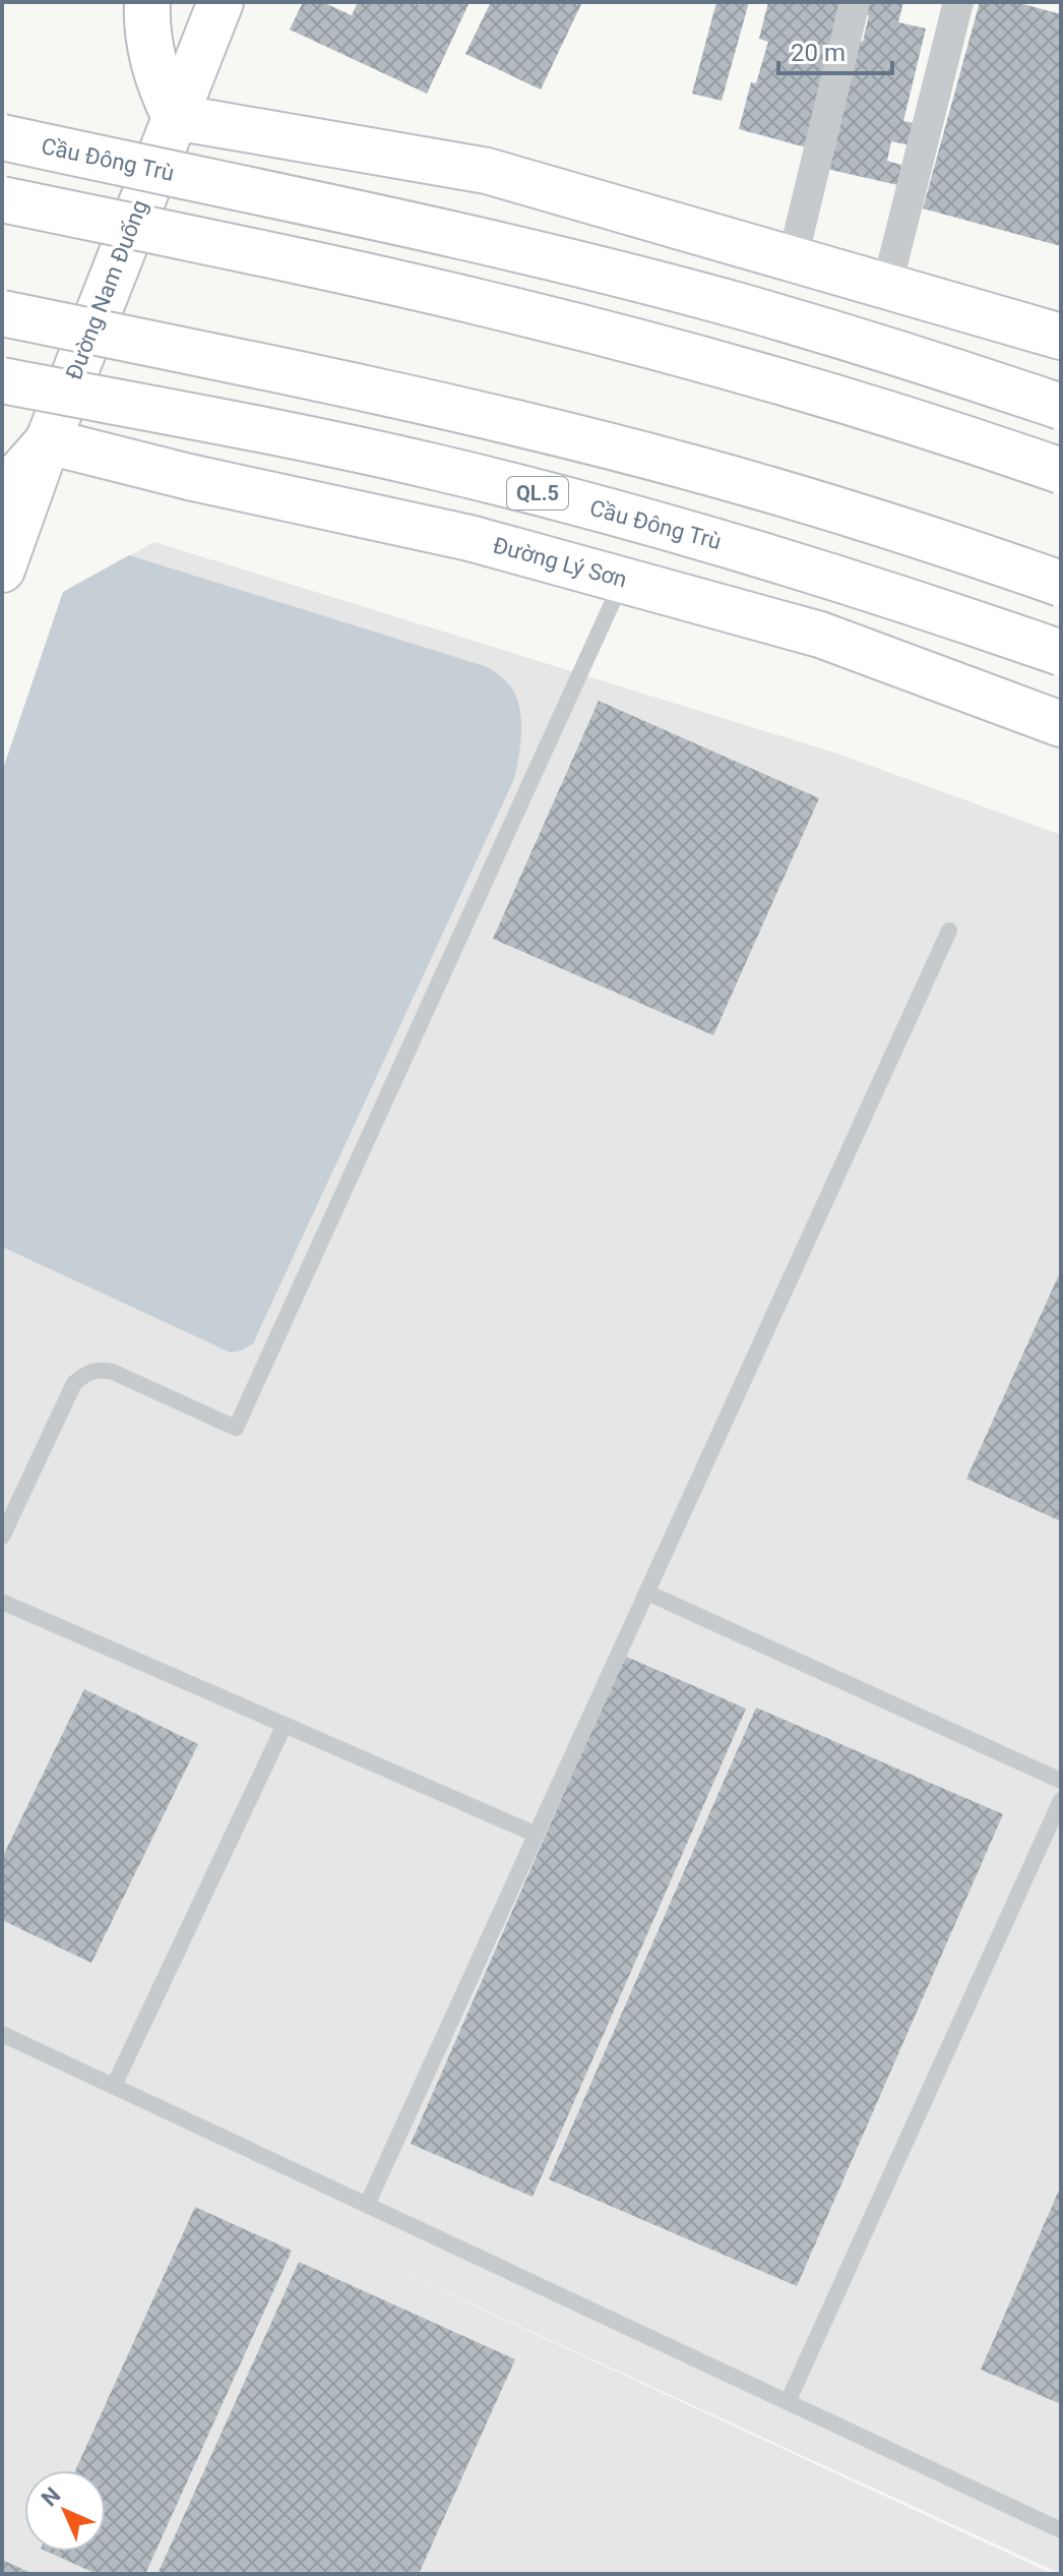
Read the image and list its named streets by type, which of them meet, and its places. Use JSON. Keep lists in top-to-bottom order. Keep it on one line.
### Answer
{"streets":{"main road":["Cầu Đông Trù","Đường Nam Đuống","QL.5","Đường Lý Sơn"]},"crossings":[["Đường Nam Đuống","Đường Lý Sơn"]],"scale_bar":"20 m","north":"top left"}
